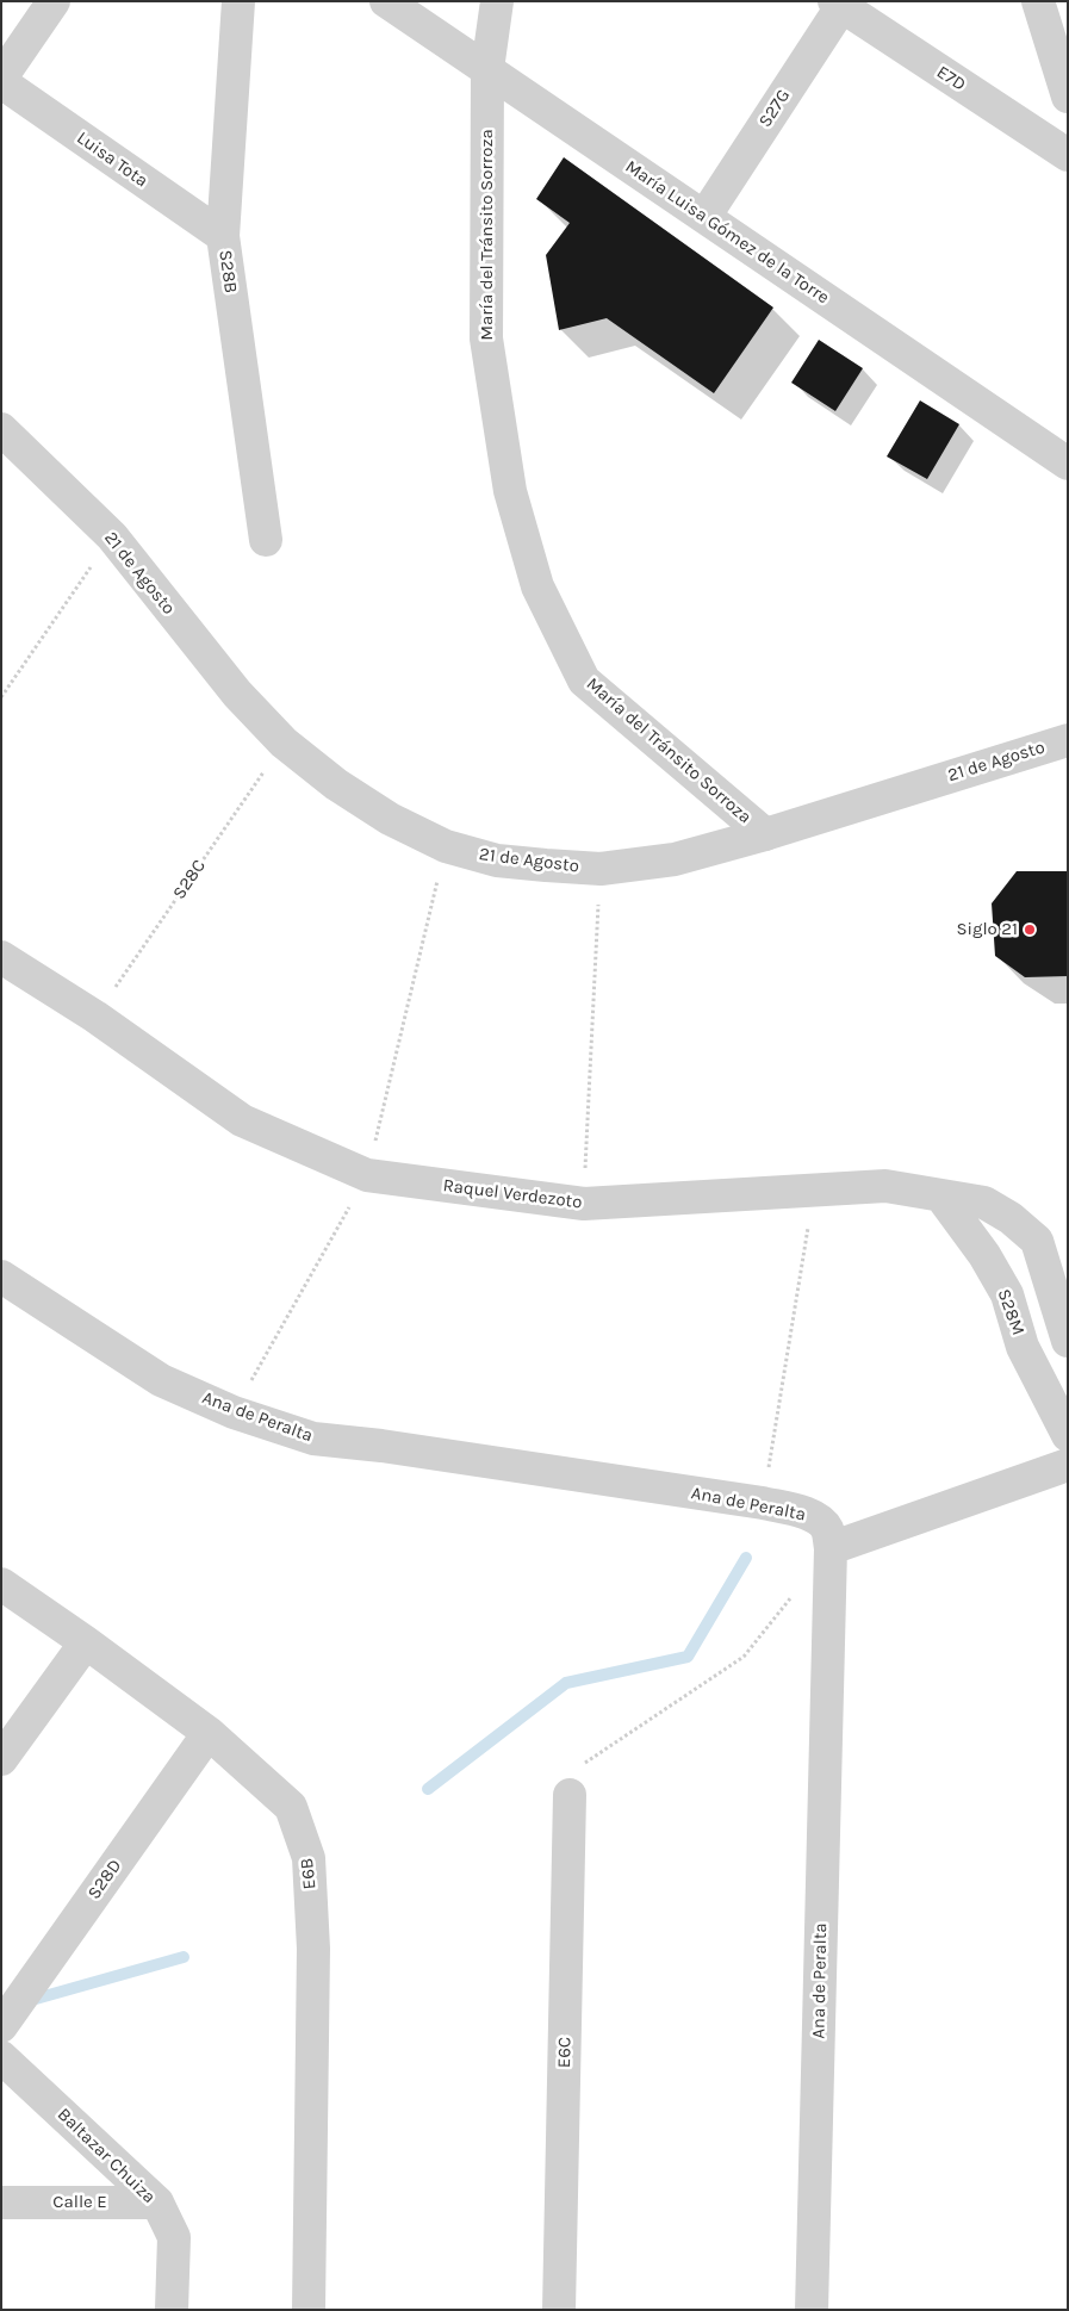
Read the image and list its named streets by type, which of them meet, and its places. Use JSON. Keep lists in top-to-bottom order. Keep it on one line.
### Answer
{"streets":{"street":["E7D","S27G","Luisa Tota","María Luisa Gómez de la Torre","María del Tránsito Sorroza","S28B","21 de Agosto","Raquel Verdezoto","S28M","Ana de Peralta","E6B","S28D","E6C","Baltazar Chuiza","Calle E"],"path":["S28C"]},"crossings":[["E7D","S27G"],["S27G","María Luisa Gómez de la Torre"],["Luisa Tota","S28B"],["María Luisa Gómez de la Torre","María del Tránsito Sorroza"],["María del Tránsito Sorroza","21 de Agosto"],["21 de Agosto","S28C"],["S28C","Raquel Verdezoto"],["Raquel Verdezoto","S28M"],["E6B","S28D"],["Baltazar Chuiza","Calle E"]],"places":["Siglo 21"]}
